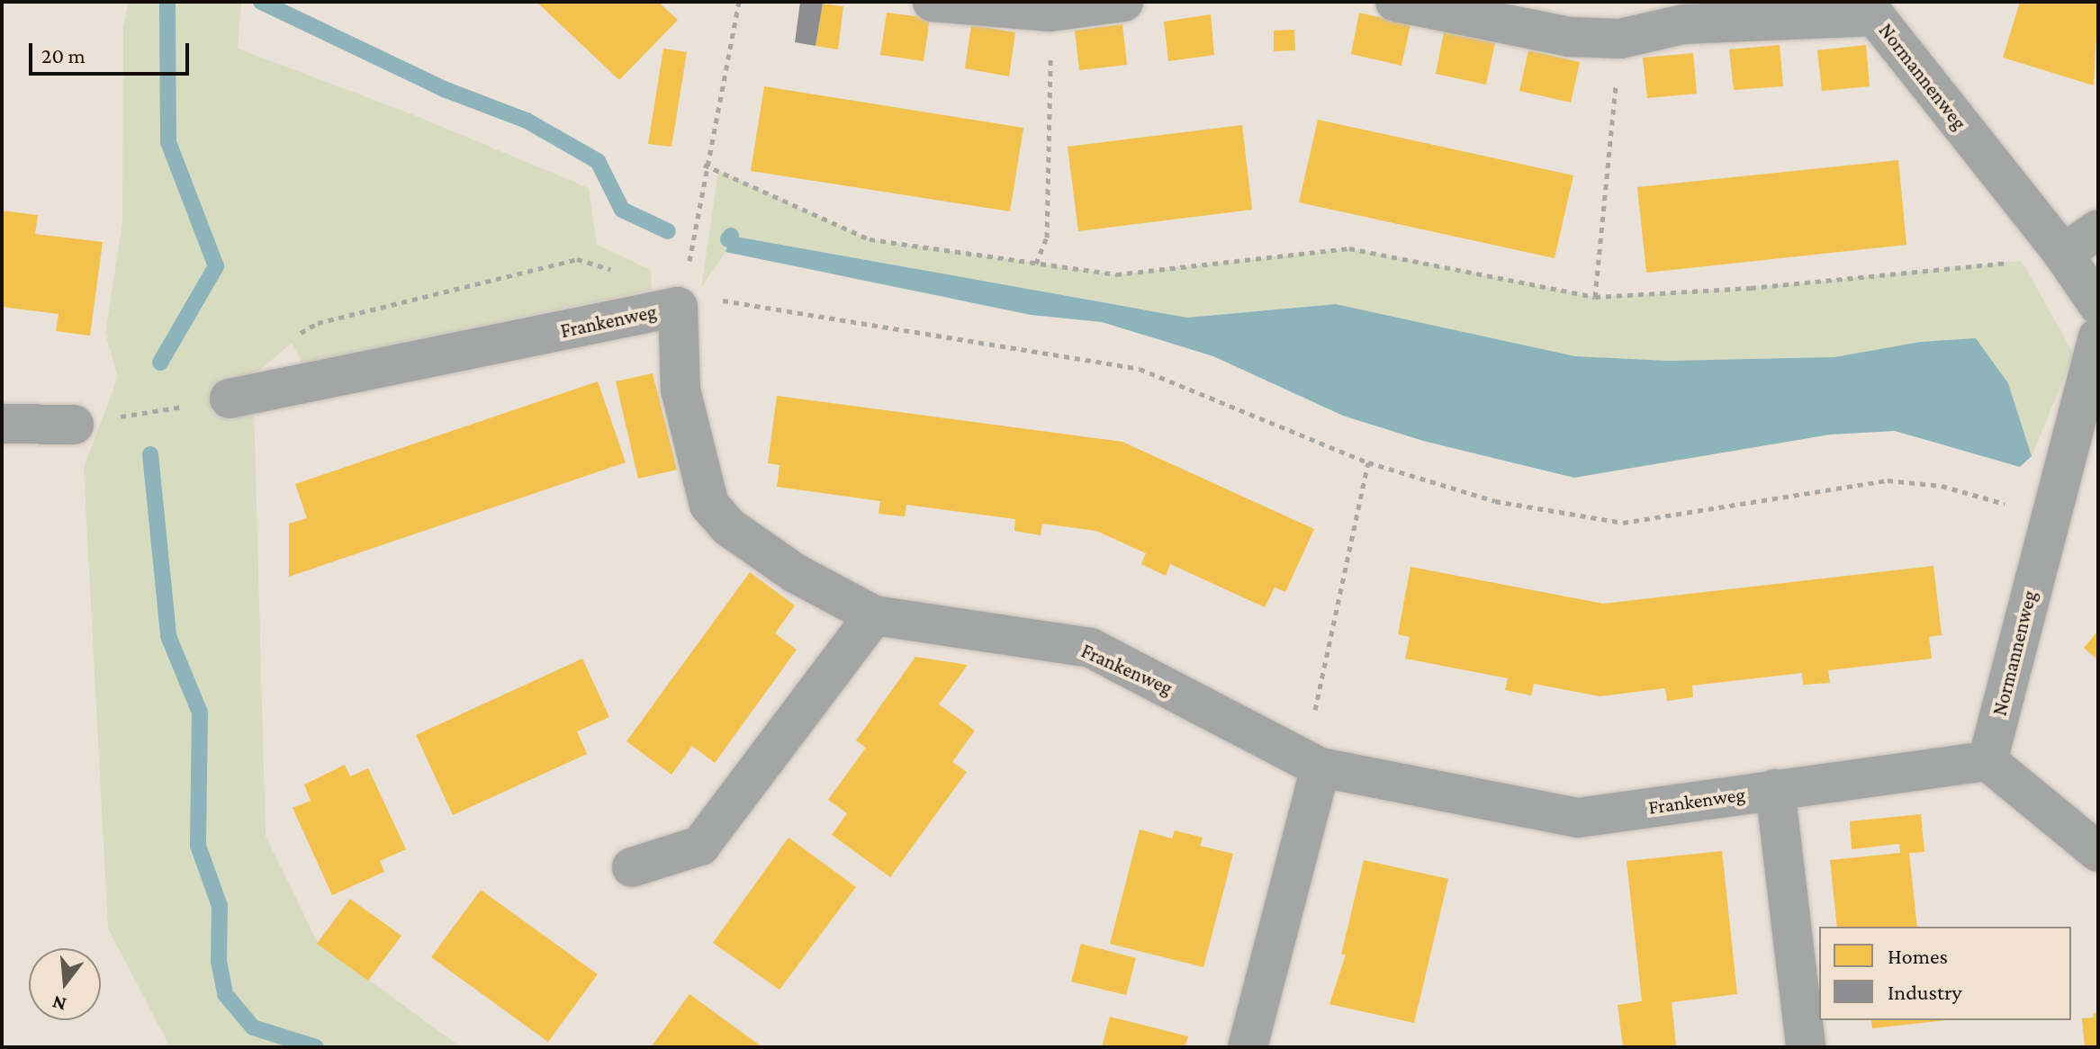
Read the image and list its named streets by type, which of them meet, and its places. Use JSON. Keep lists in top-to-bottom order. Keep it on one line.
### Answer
{"streets":{"street":["Normannenweg","Frankenweg"]},"crossings":[["Normannenweg","Frankenweg"]],"legend":["Homes","Industry"],"scale_bar":"20 m","north":"bottom"}
